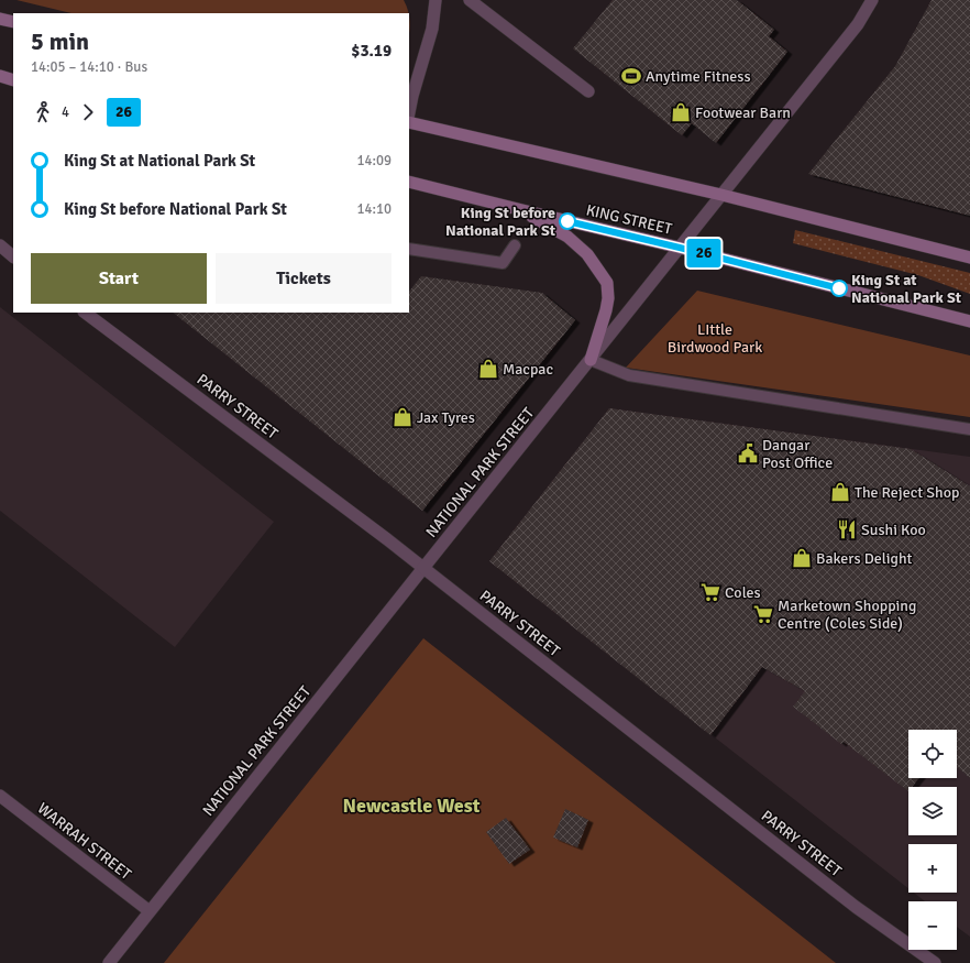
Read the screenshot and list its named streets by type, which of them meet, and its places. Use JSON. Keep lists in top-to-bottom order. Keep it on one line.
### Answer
{"streets":{"main road":["KING STREET"],"street":["PARRY STREET","NATIONAL PARK STREET","WARRAH STREET"]},"crossings":[["KING STREET","NATIONAL PARK STREET"],["PARRY STREET","NATIONAL PARK STREET"],["NATIONAL PARK STREET","WARRAH STREET"]],"districts":["Newcastle West"],"parks":["LIttle Birdwood Park"],"places":{"sports":["Anytime Fitness"],"shop":["Footwear Barn","Macpac","Jax Tyres","The Reject Shop","Bakers Delight"],"other":["King St before National Park St","King St at National Park St"],"public building":["Dangar Post Office"],"restaurant":["Sushi Koo"],"supermarket":["Coles","Marketown Shopping Centre (Coles Side)"]},"lines":["bus line 26"],"page":{"on_map":"26","heading":["5 min","14:05 – 14:10 · Bus","$3.19"],"legs":["4","26"],"list":[{"name":"King St at National Park St","value":"14:09"},{"name":"King St before National Park St","value":"14:10"}],"buttons":["Start","Tickets"],"map_buttons":["+","−"]}}
